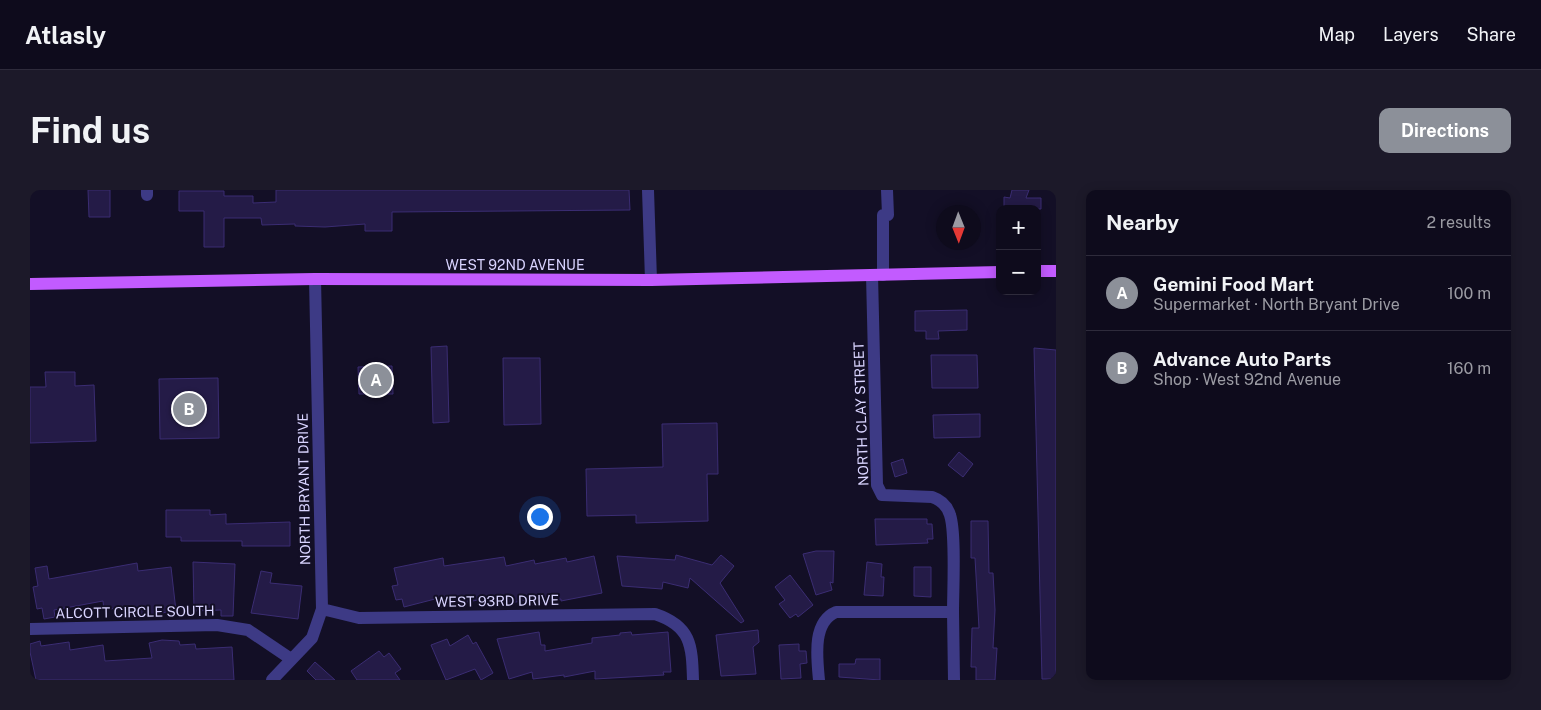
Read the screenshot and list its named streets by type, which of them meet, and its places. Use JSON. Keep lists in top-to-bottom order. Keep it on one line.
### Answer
{"streets":{"main road":["WEST 92ND AVENUE"],"street":["NORTH CLAY STREET","NORTH BRYANT DRIVE","WEST 93RD DRIVE","ALCOTT CIRCLE SOUTH"]},"crossings":[["WEST 92ND AVENUE","NORTH CLAY STREET"],["WEST 92ND AVENUE","NORTH BRYANT DRIVE"],["NORTH BRYANT DRIVE","WEST 93RD DRIVE"],["NORTH BRYANT DRIVE","ALCOTT CIRCLE SOUTH"]],"north":"bottom","page":{"header":"Atlasly","nav":["Map","Layers","Share"],"buttons":"Directions","title":"Find us","heading":["Nearby","2 results"],"map_buttons":["+","−"],"list":[{"mark":"A","name":"Gemini Food Mart","note":"Supermarket · North Bryant Drive","value":"100 m"},{"mark":"B","name":"Advance Auto Parts","note":"Shop · West 92nd Avenue","value":"160 m"}],"pins":["A","B"]}}
